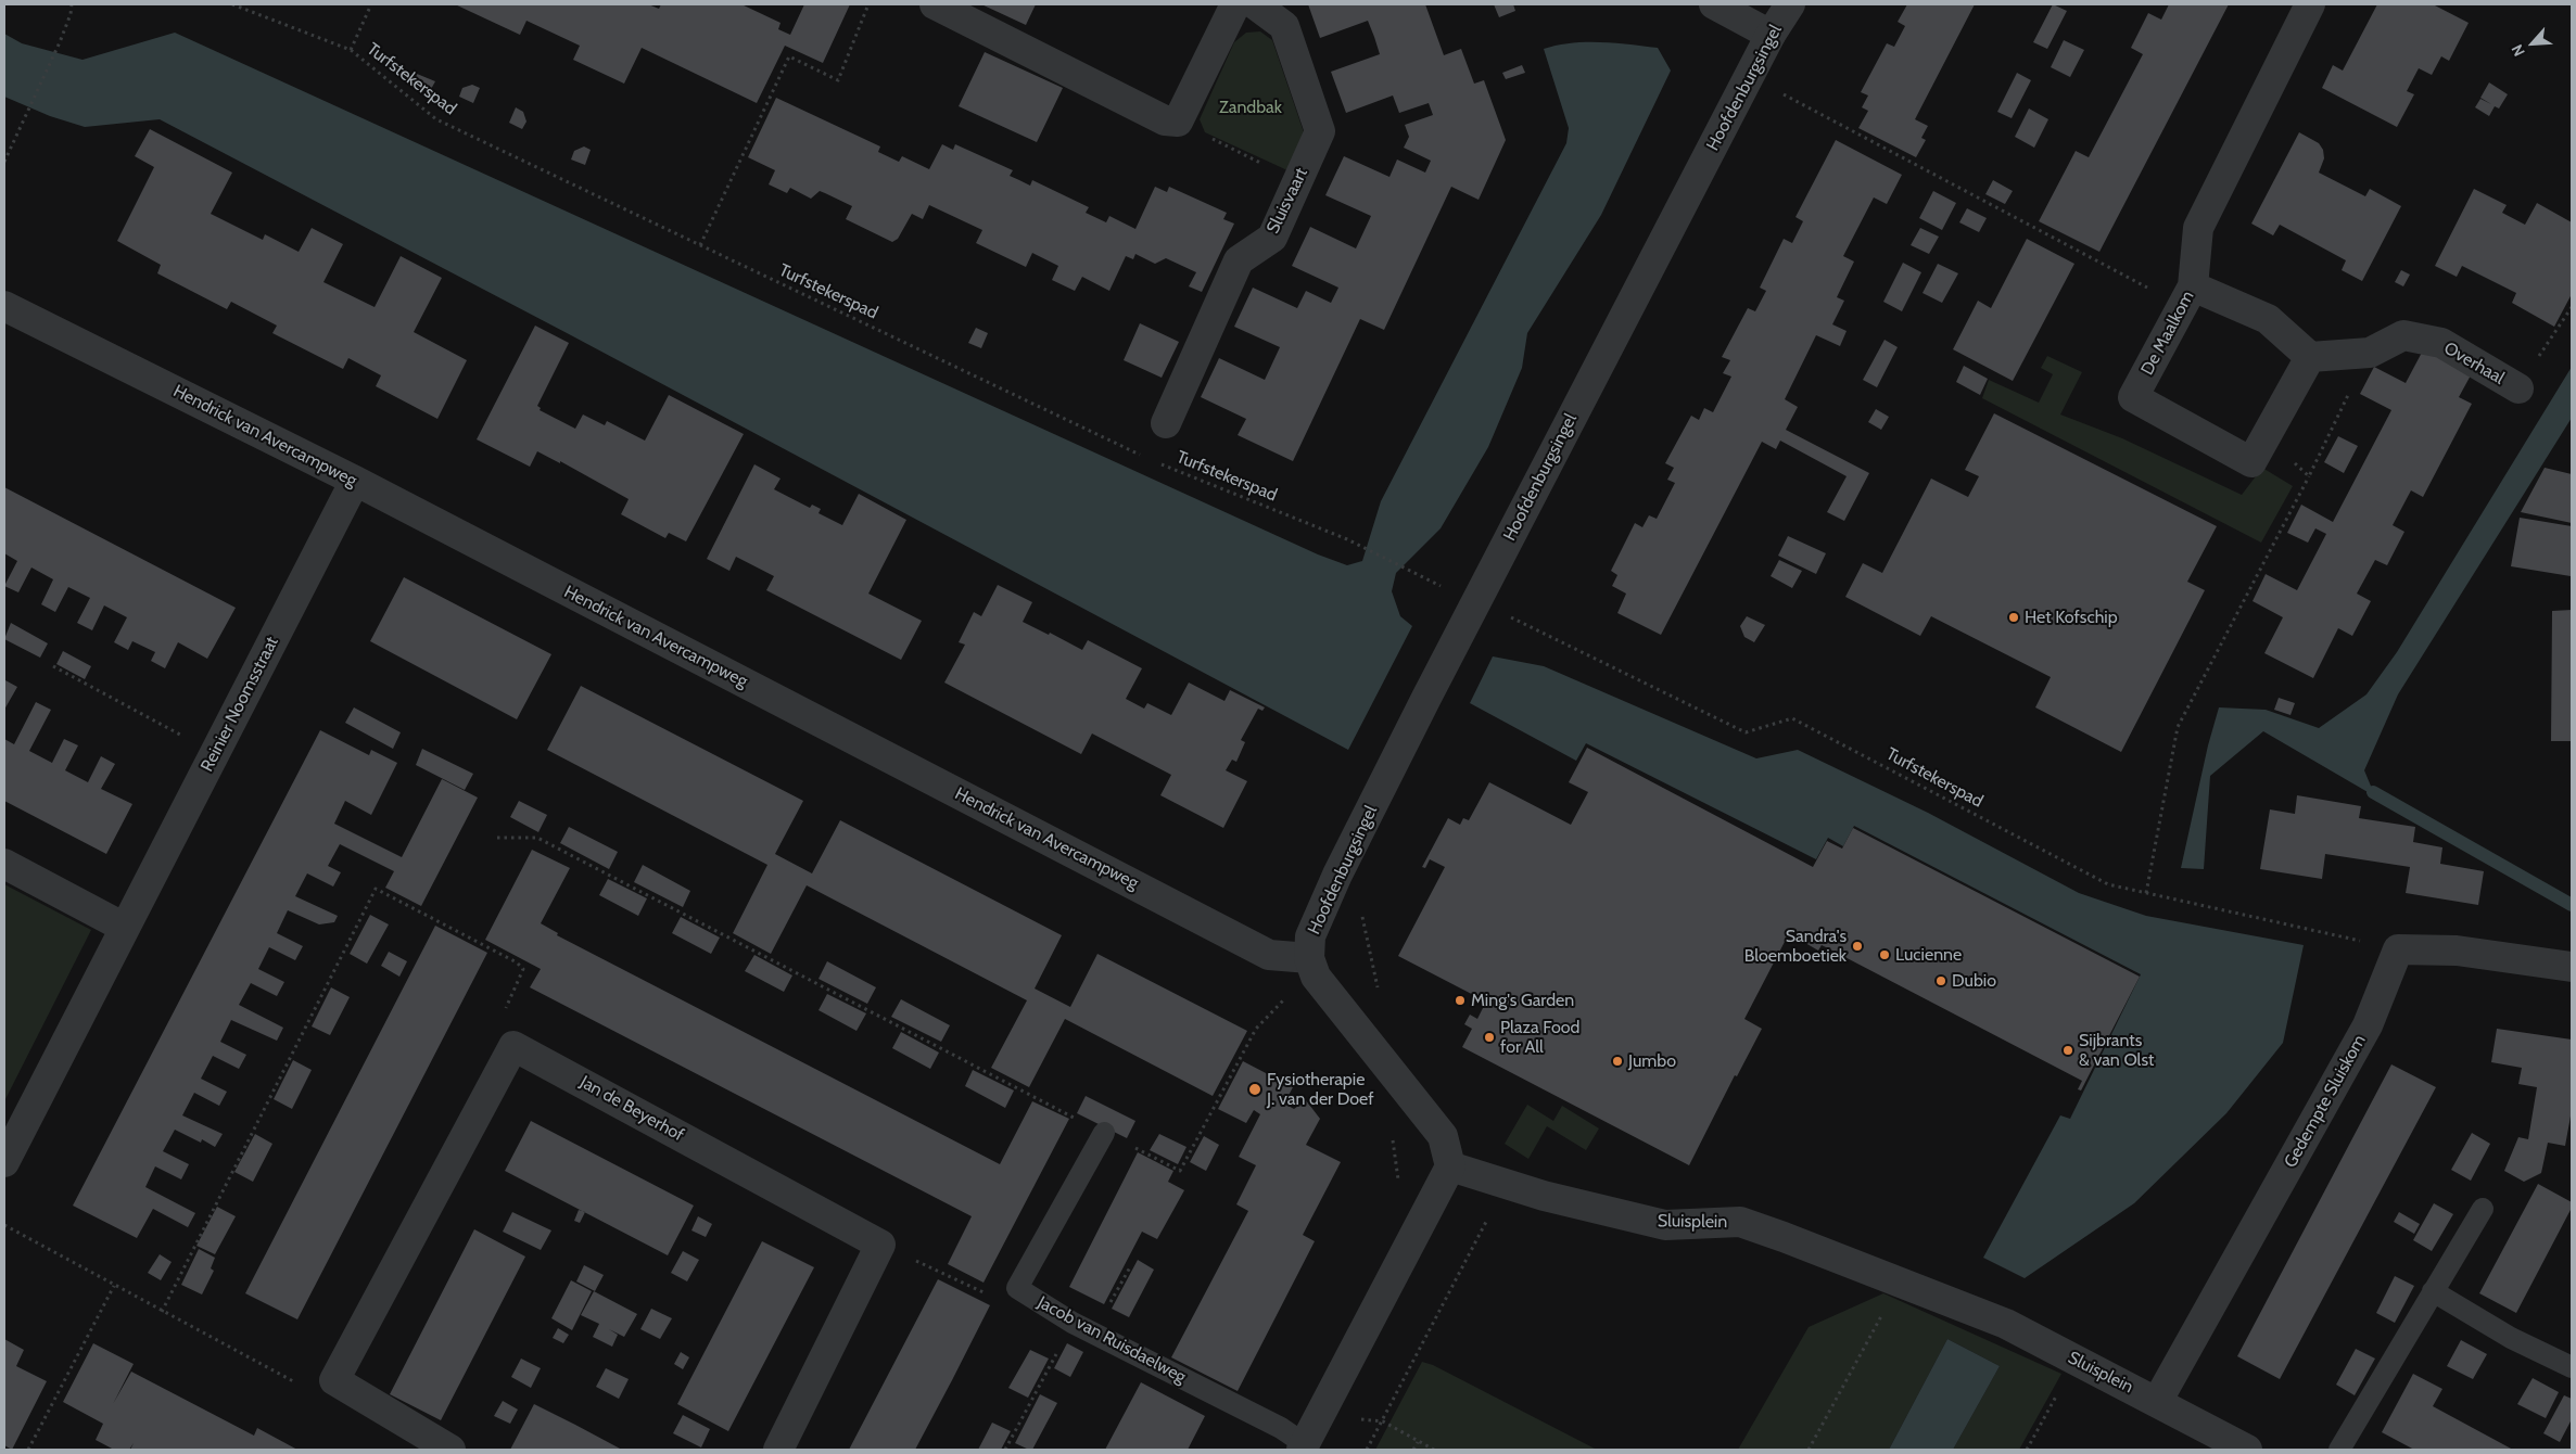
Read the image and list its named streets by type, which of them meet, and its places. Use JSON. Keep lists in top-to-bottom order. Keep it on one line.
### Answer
{"streets":{"street":["Hoofdenburgsingel","Sluisvaart","De Maalkom","Overhaal","Hendrick van Avercampweg","Reinier Noomsstraat","Gedempte Sluiskom","Jan de Beyerhof","Sluisplein","Jacob van Ruisdaelweg"],"path":["Turfstekerspad"]},"crossings":[["Turfstekerspad","Hoofdenburgsingel"],["Turfstekerspad","Gedempte Sluiskom"],["Hoofdenburgsingel","Hendrick van Avercampweg"],["De Maalkom","Overhaal"],["Hendrick van Avercampweg","Reinier Noomsstraat"],["Gedempte Sluiskom","Sluisplein"],["Sluisplein","Jacob van Ruisdaelweg"]],"parks":["Zandbak"],"places":["Het Kofschip","Sandra's Bloemboetiek","Lucienne","Dubio","Ming's Garden","Plaza Food for All","Sijbrants & van Olst","Jumbo","Fysiotherapie J. van der Doef"],"north":"bottom left"}
